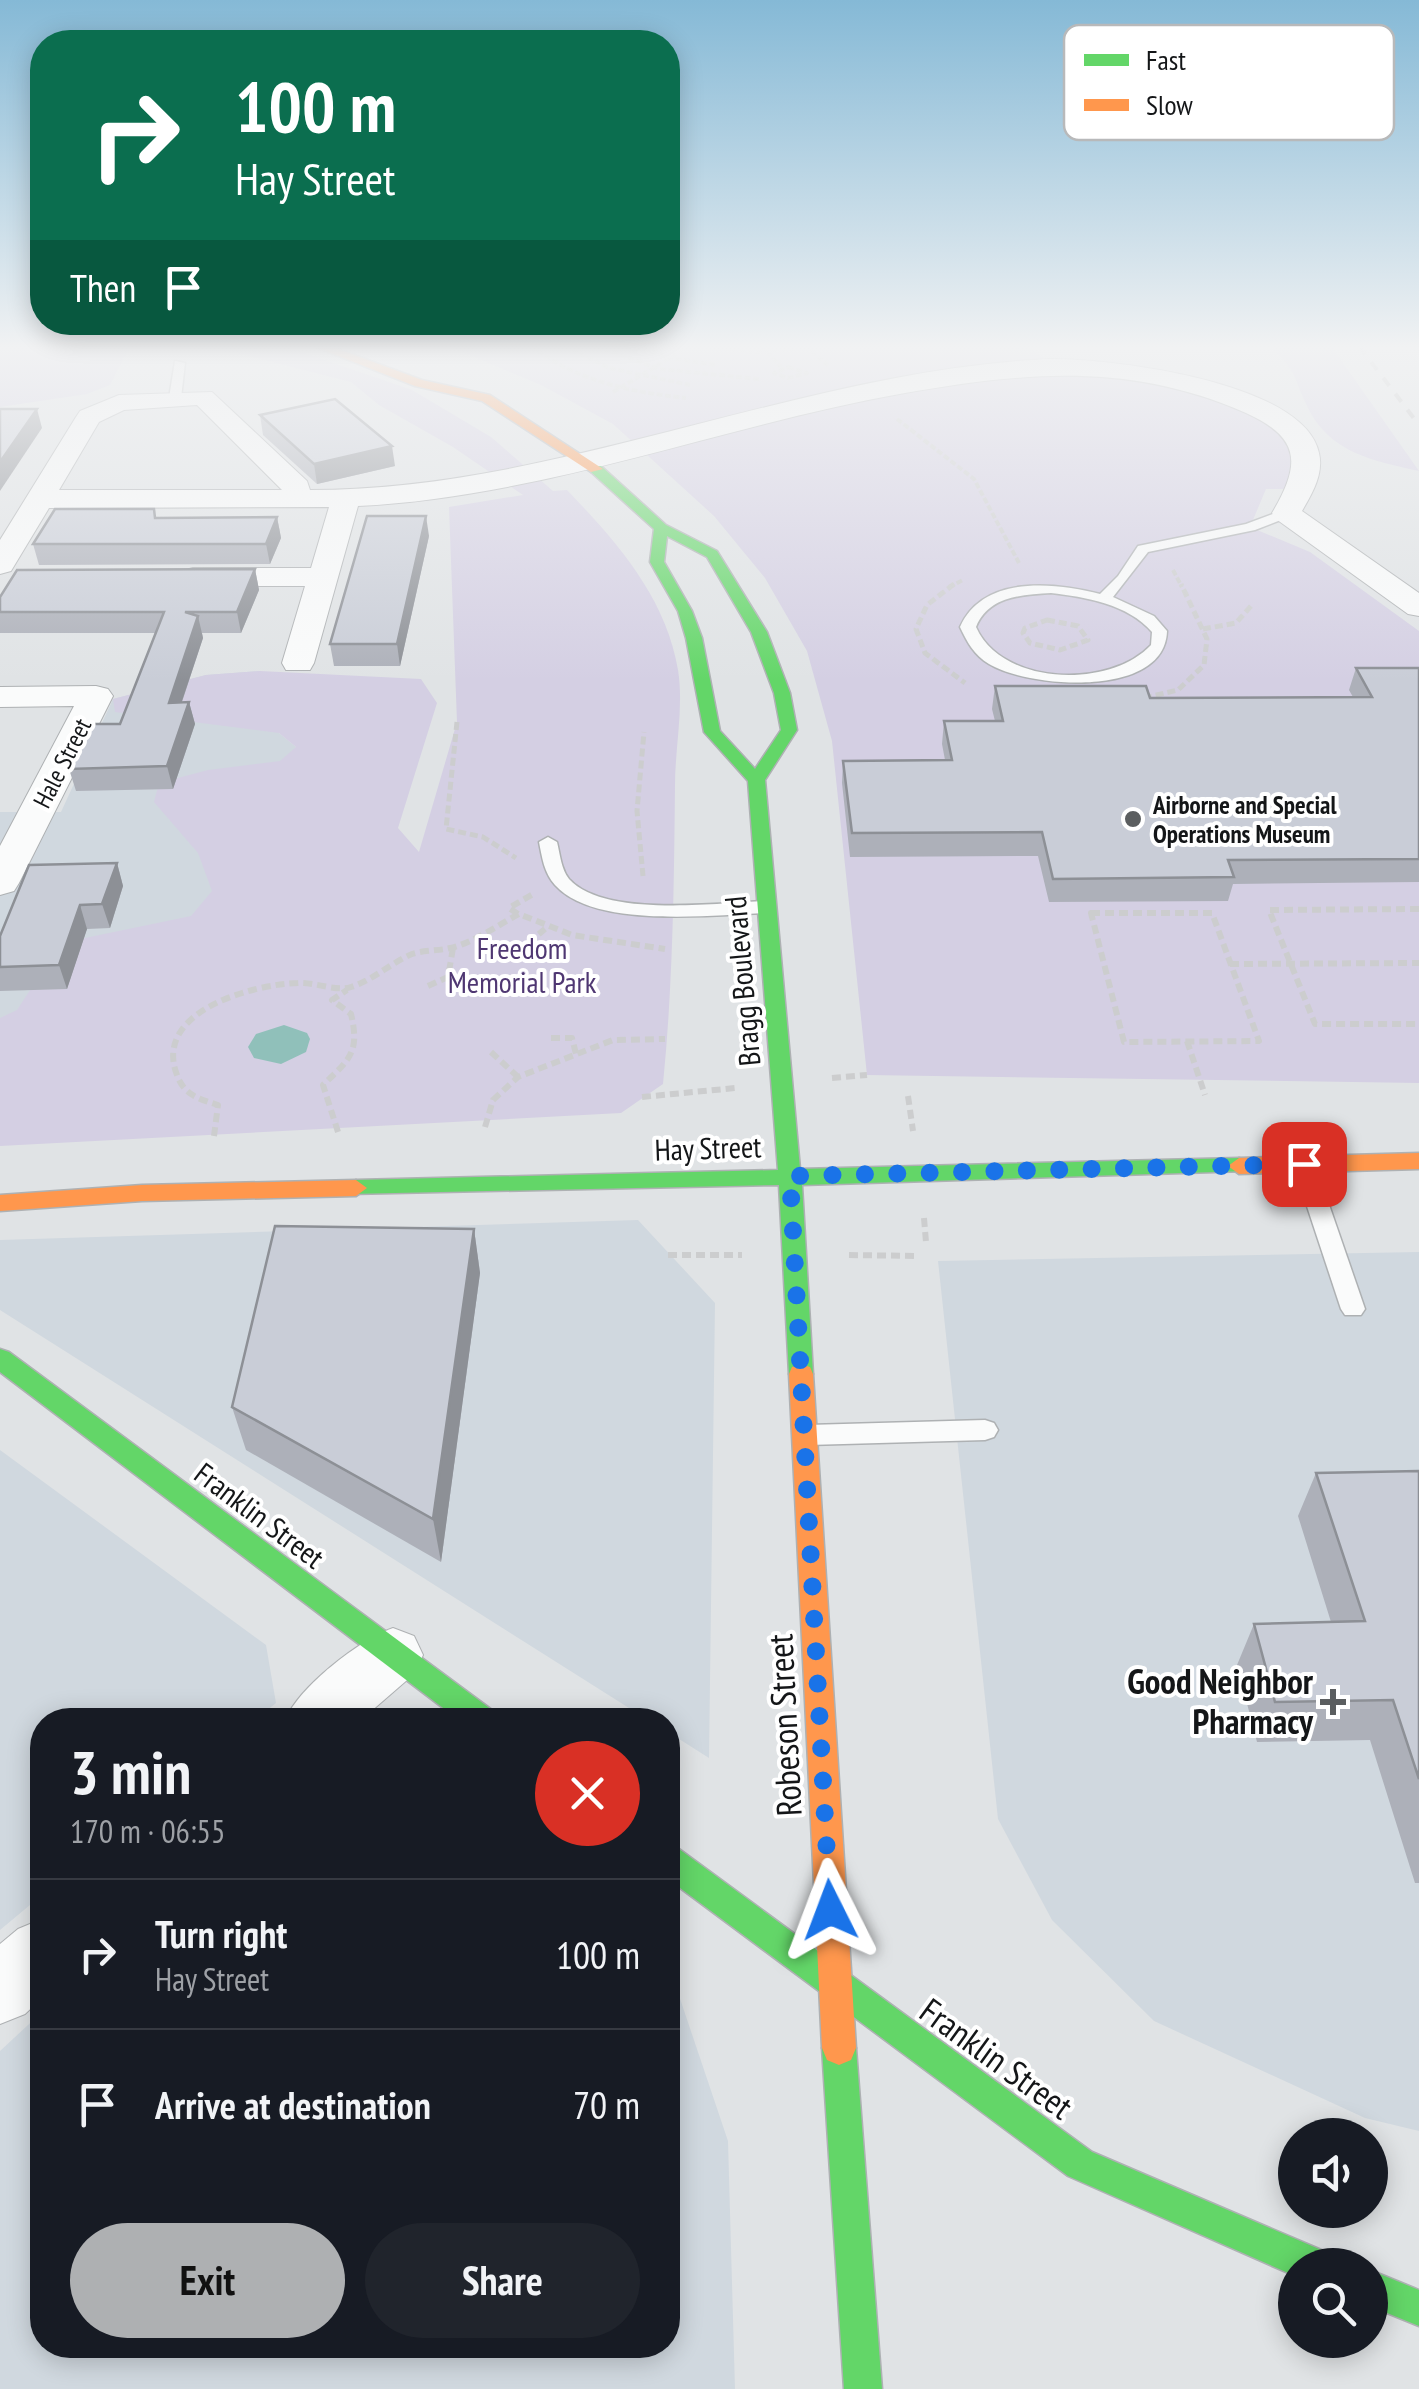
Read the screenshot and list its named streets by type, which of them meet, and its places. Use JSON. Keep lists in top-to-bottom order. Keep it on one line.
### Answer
{"streets":{"main road":["Bragg Boulevard","Hay Street","Franklin Street","Robeson Street"],"street":["Hale Street"]},"crossings":[["Bragg Boulevard","Hay Street"],["Bragg Boulevard","Robeson Street"],["Hay Street","Robeson Street"],["Franklin Street","Robeson Street"]],"parks":["Freedom Memorial Park"],"places":{"other":["Airborne and Special Operations Museum"],"health":["Good Neighbor Pharmacy"]},"legend":["Fast","Slow"],"page":{"turn":["100 m","Hay Street"],"then":"Then","heading":["3 min","170 m · 06:55"],"list":[{"name":"Turn right","note":"Hay Street","value":"100 m"},{"name":"Arrive at destination","value":"70 m"}],"buttons":["Exit","Share"]}}
